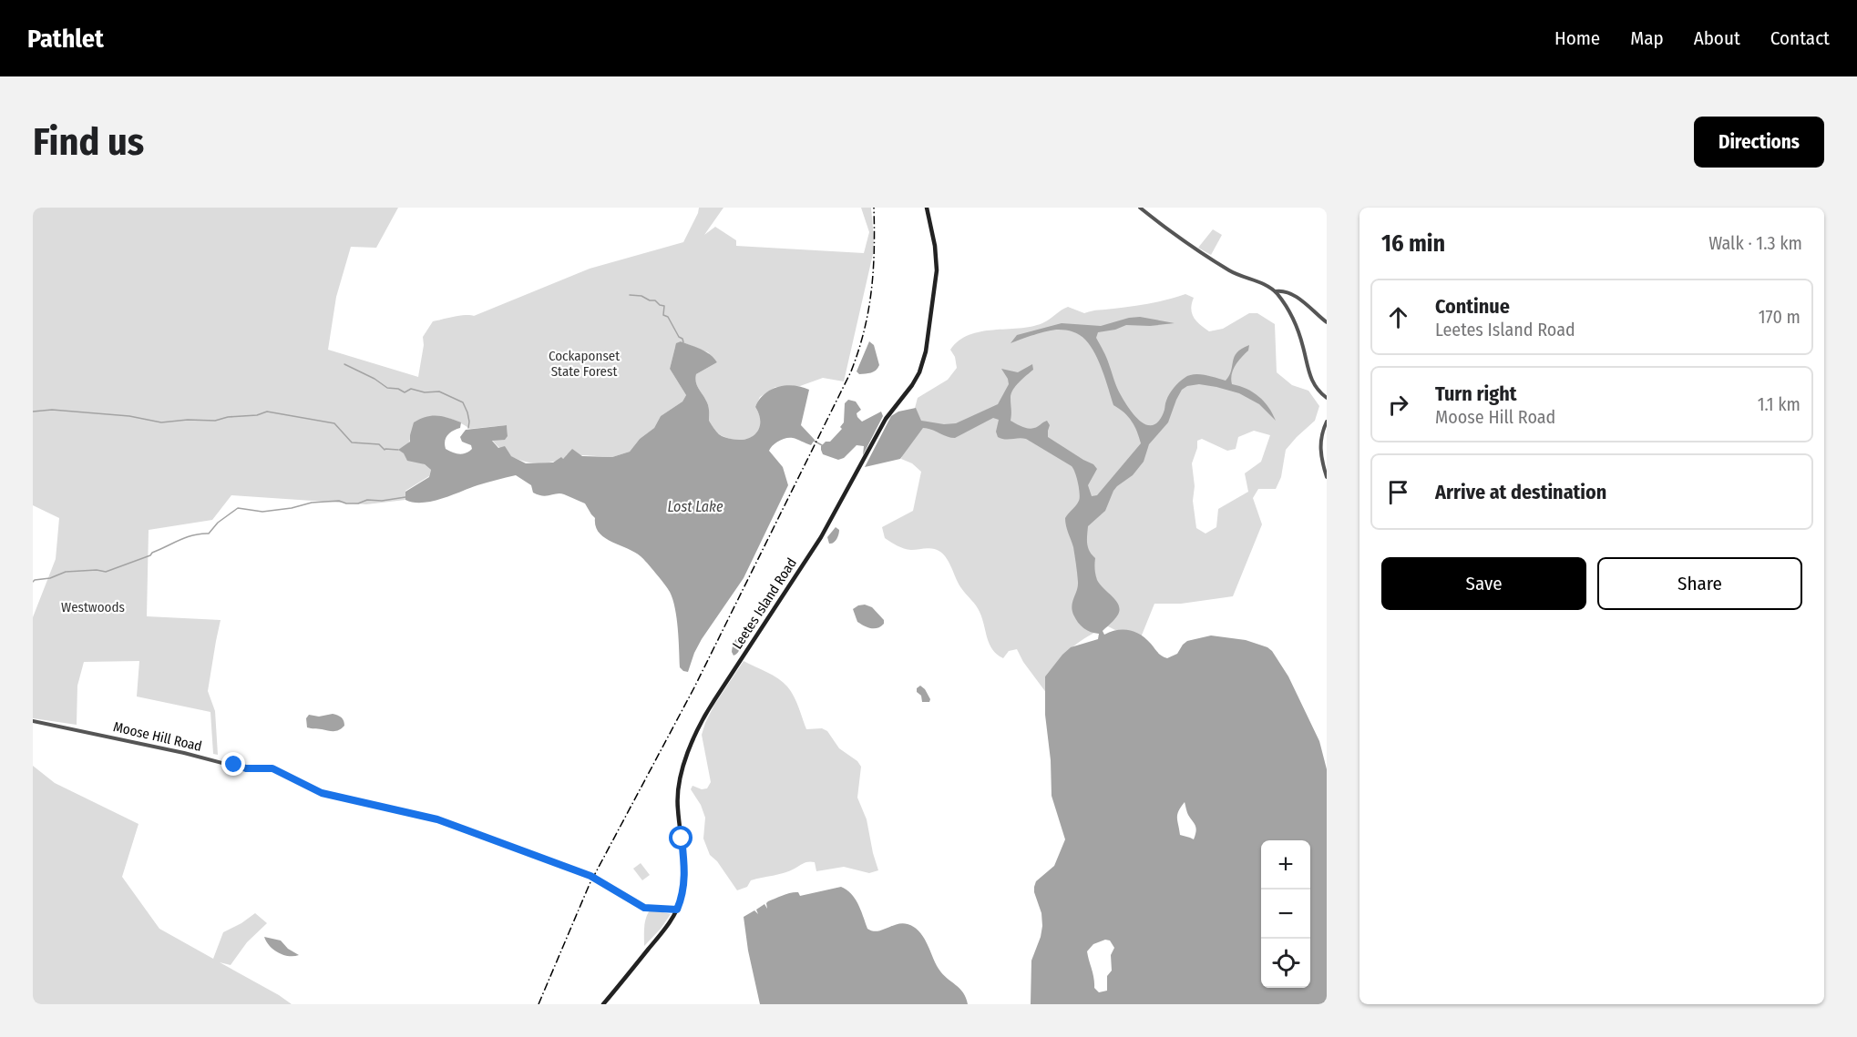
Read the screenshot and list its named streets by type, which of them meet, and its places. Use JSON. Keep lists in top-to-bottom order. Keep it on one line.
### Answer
{"streets":{"main road":["Leetes Island Road"],"street":["Moose Hill Road"]},"crossings":[["Leetes Island Road","Moose Hill Road"]],"water":["Lost Lake"],"parks":["Cockaponset State Forest","Westwoods"],"page":{"header":"Pathlet","nav":["Home","Map","About","Contact"],"buttons":["Directions",["Save","Share"]],"title":"Find us","heading":["16 min","Walk · 1.3 km"],"list":[["Continue","Leetes Island Road","170 m"],["Turn right","Moose Hill Road","1.1 km"],"Arrive at destination"],"map_buttons":["+","−"]}}
